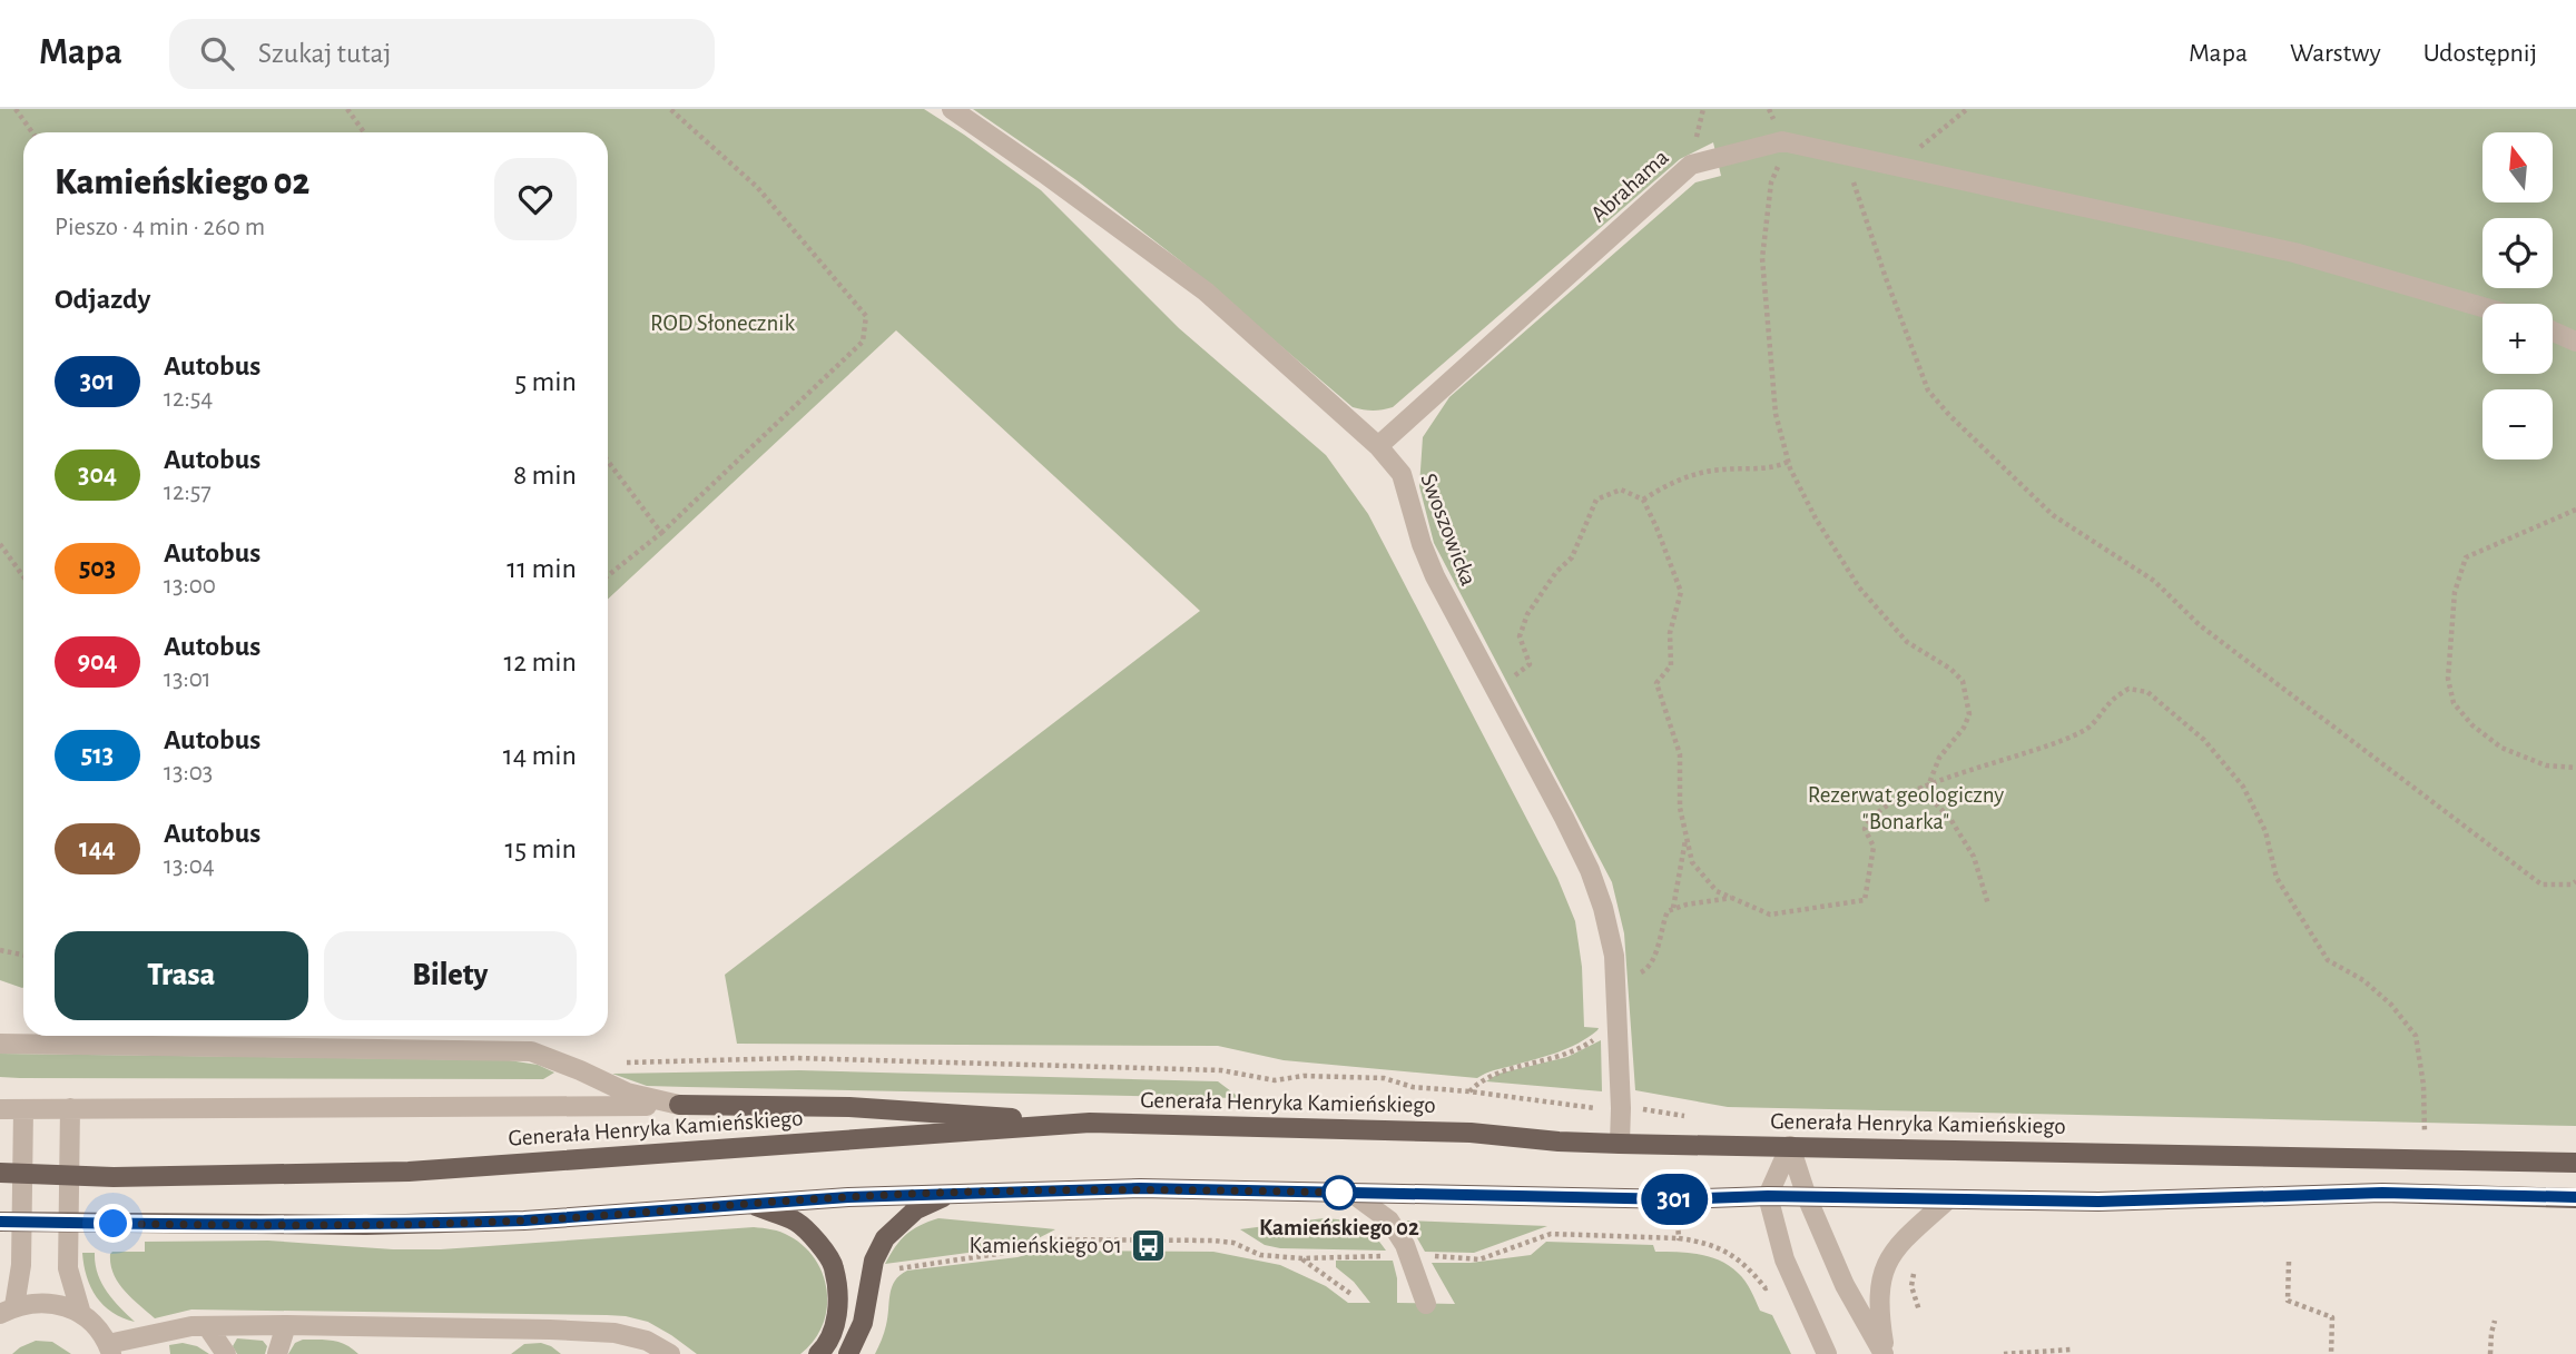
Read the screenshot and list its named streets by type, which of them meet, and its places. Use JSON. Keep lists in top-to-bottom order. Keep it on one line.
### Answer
{"streets":{"main road":["Generała Henryka Kamieńskiego"],"street":["Abrahama","Swoszowicka"]},"crossings":[["Abrahama","Swoszowicka"],["Swoszowicka","Generała Henryka Kamieńskiego"]],"parks":["ROD Słonecznik","Rezerwat geologiczny \"Bonarka\""],"places":{"other":["Kamieńskiego 02"],"bus stop":["Kamieńskiego 01"]},"lines":["bus line 301"],"north":"top","page":{"header":"Mapa","search":"Szukaj tutaj","nav":["Mapa","Warstwy","Udostępnij"],"on_map":"301","map_buttons":["+","−"],"heading":[["Kamieńskiego 02","Pieszo · 4 min · 260 m"],"Odjazdy"],"list":[{"mark":"301","name":"Autobus","note":"12:54","value":"5 min"},{"mark":"304","name":"Autobus","note":"12:57","value":"8 min"},{"mark":"503","name":"Autobus","note":"13:00","value":"11 min"},{"mark":"904","name":"Autobus","note":"13:01","value":"12 min"},{"mark":"513","name":"Autobus","note":"13:03","value":"14 min"},{"mark":"144","name":"Autobus","note":"13:04","value":"15 min"}],"buttons":["Trasa","Bilety"]}}
